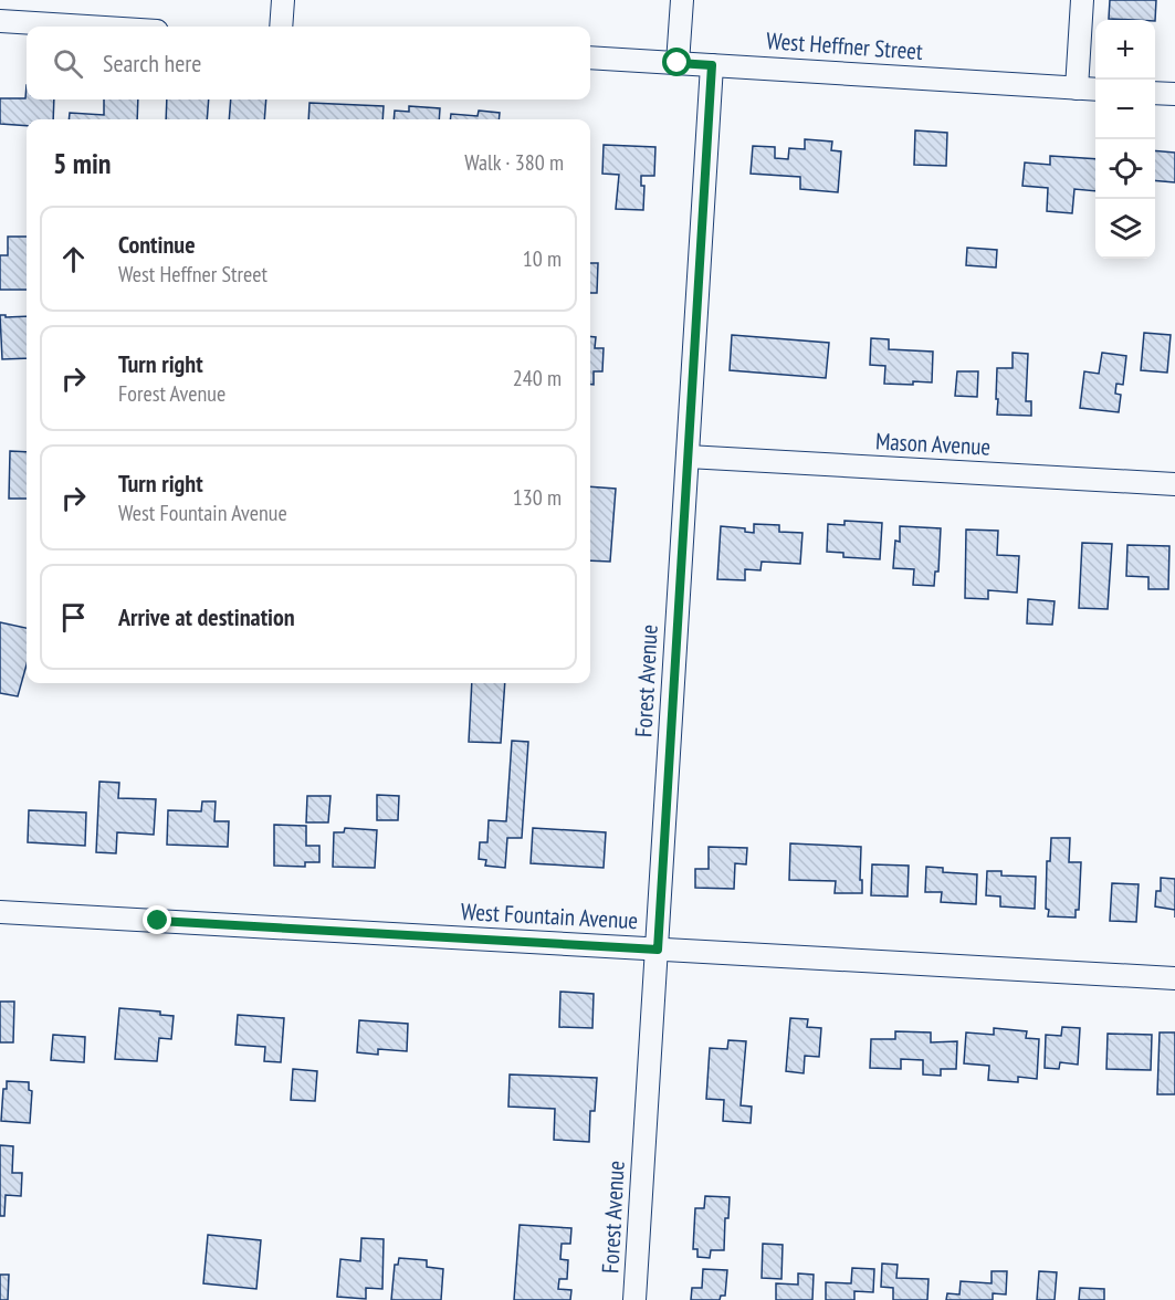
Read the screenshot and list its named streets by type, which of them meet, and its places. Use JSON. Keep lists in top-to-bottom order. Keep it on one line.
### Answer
{"streets":{"street":["West Heffner Street","Mason Avenue","Forest Avenue","West Fountain Avenue"]},"crossings":[["West Heffner Street","Forest Avenue"],["Mason Avenue","Forest Avenue"],["Forest Avenue","West Fountain Avenue"]],"page":{"map_buttons":["+","−"],"search":"Search here","heading":["5 min","Walk · 380 m"],"list":[["Continue","West Heffner Street","10 m"],["Turn right","Forest Avenue","240 m"],["Turn right","West Fountain Avenue","130 m"],"Arrive at destination"]}}
